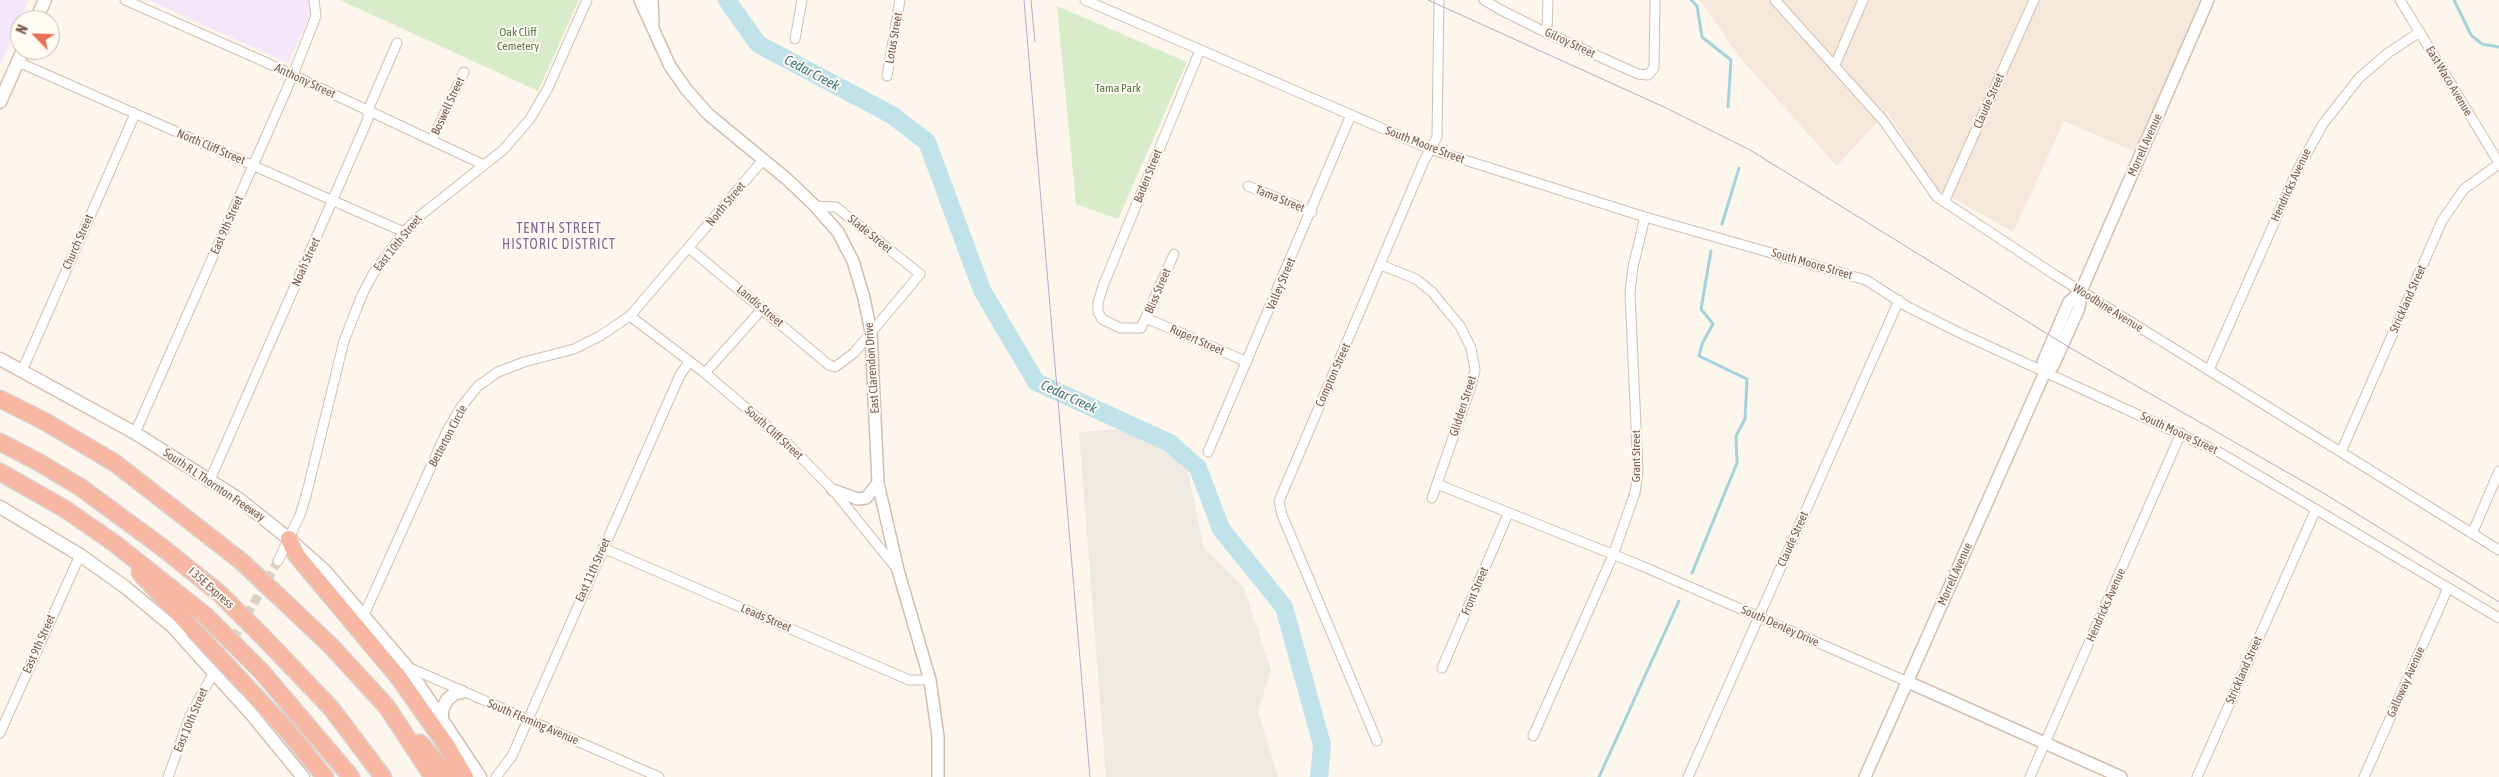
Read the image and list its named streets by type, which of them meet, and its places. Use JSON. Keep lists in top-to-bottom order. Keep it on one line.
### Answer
{"streets":{"highway":["I 35E Express"],"main road":["South R L Thornton Freeway"],"street":["Lotus Street","Gilroy Street","Anthony Street","East Waco Avenue","Claude Street","Boswell Street","South Moore Street","Morrell Avenue","North Cliff Street","Baden Street","Hendricks Avenue","Tama Street","North Street","East 9th Street","Slade Street","Church Street","East 10th Street","Noah Street","Valley Street","Bliss Street","Strickland Street","Landis Street","Woodbine Avenue","Rupert Street","East Clarendon Drive","Compton Street","Glidden Street","South Cliff Street","Betterton Circle","Grant Street","East 11th Street","Front Street","Leads Street","South Denley Drive","Galloway Avenue","South Fleming Avenue"]},"crossings":[["Anthony Street","Boswell Street"],["Anthony Street","East 9th Street"],["Anthony Street","East 10th Street"],["Anthony Street","Noah Street"],["East Waco Avenue","Hendricks Avenue"],["East Waco Avenue","Strickland Street"],["Claude Street","South Moore Street"],["Claude Street","Woodbine Avenue"],["Claude Street","South Denley Drive"],["South Moore Street","Morrell Avenue"],["South Moore Street","Baden Street"],["South Moore Street","Hendricks Avenue"],["South Moore Street","Valley Street"],["South Moore Street","Strickland Street"],["South Moore Street","Compton Street"],["South Moore Street","Grant Street"],["South Moore Street","Galloway Avenue"],["Morrell Avenue","Woodbine Avenue"],["Morrell Avenue","South Denley Drive"],["North Cliff Street","East 9th Street"],["North Cliff Street","Church Street"],["North Cliff Street","East 10th Street"],["North Cliff Street","Noah Street"],["Baden Street","Bliss Street"],["Hendricks Avenue","Woodbine Avenue"],["Hendricks Avenue","South Denley Drive"],["Tama Street","Valley Street"],["North Street","Landis Street"],["North Street","East Clarendon Drive"],["North Street","Betterton Circle"],["East 9th Street","South R L Thornton Freeway"],["Slade Street","Landis Street"],["Slade Street","East Clarendon Drive"],["Church Street","South R L Thornton Freeway"],["East 10th Street","South R L Thornton Freeway"],["Noah Street","South R L Thornton Freeway"],["Valley Street","Rupert Street"],["Bliss Street","Rupert Street"],["Strickland Street","Woodbine Avenue"],["Landis Street","East Clarendon Drive"],["Landis Street","Betterton Circle"],["East Clarendon Drive","South Cliff Street"],["East Clarendon Drive","Leads Street"],["Compton Street","Glidden Street"],["Glidden Street","South Denley Drive"],["South Cliff Street","Betterton Circle"],["South Cliff Street","East 11th Street"],["Betterton Circle","South R L Thornton Freeway"],["Grant Street","South Denley Drive"],["South R L Thornton Freeway","South Fleming Avenue"],["East 11th Street","Leads Street"],["East 11th Street","South Fleming Avenue"],["Front Street","South Denley Drive"]],"districts":["TENTH STREET HISTORIC DISTRICT"],"water":["Cedar Creek"],"parks":["Oak Cliff Cemetery","Tama Park"],"north":"top left"}
